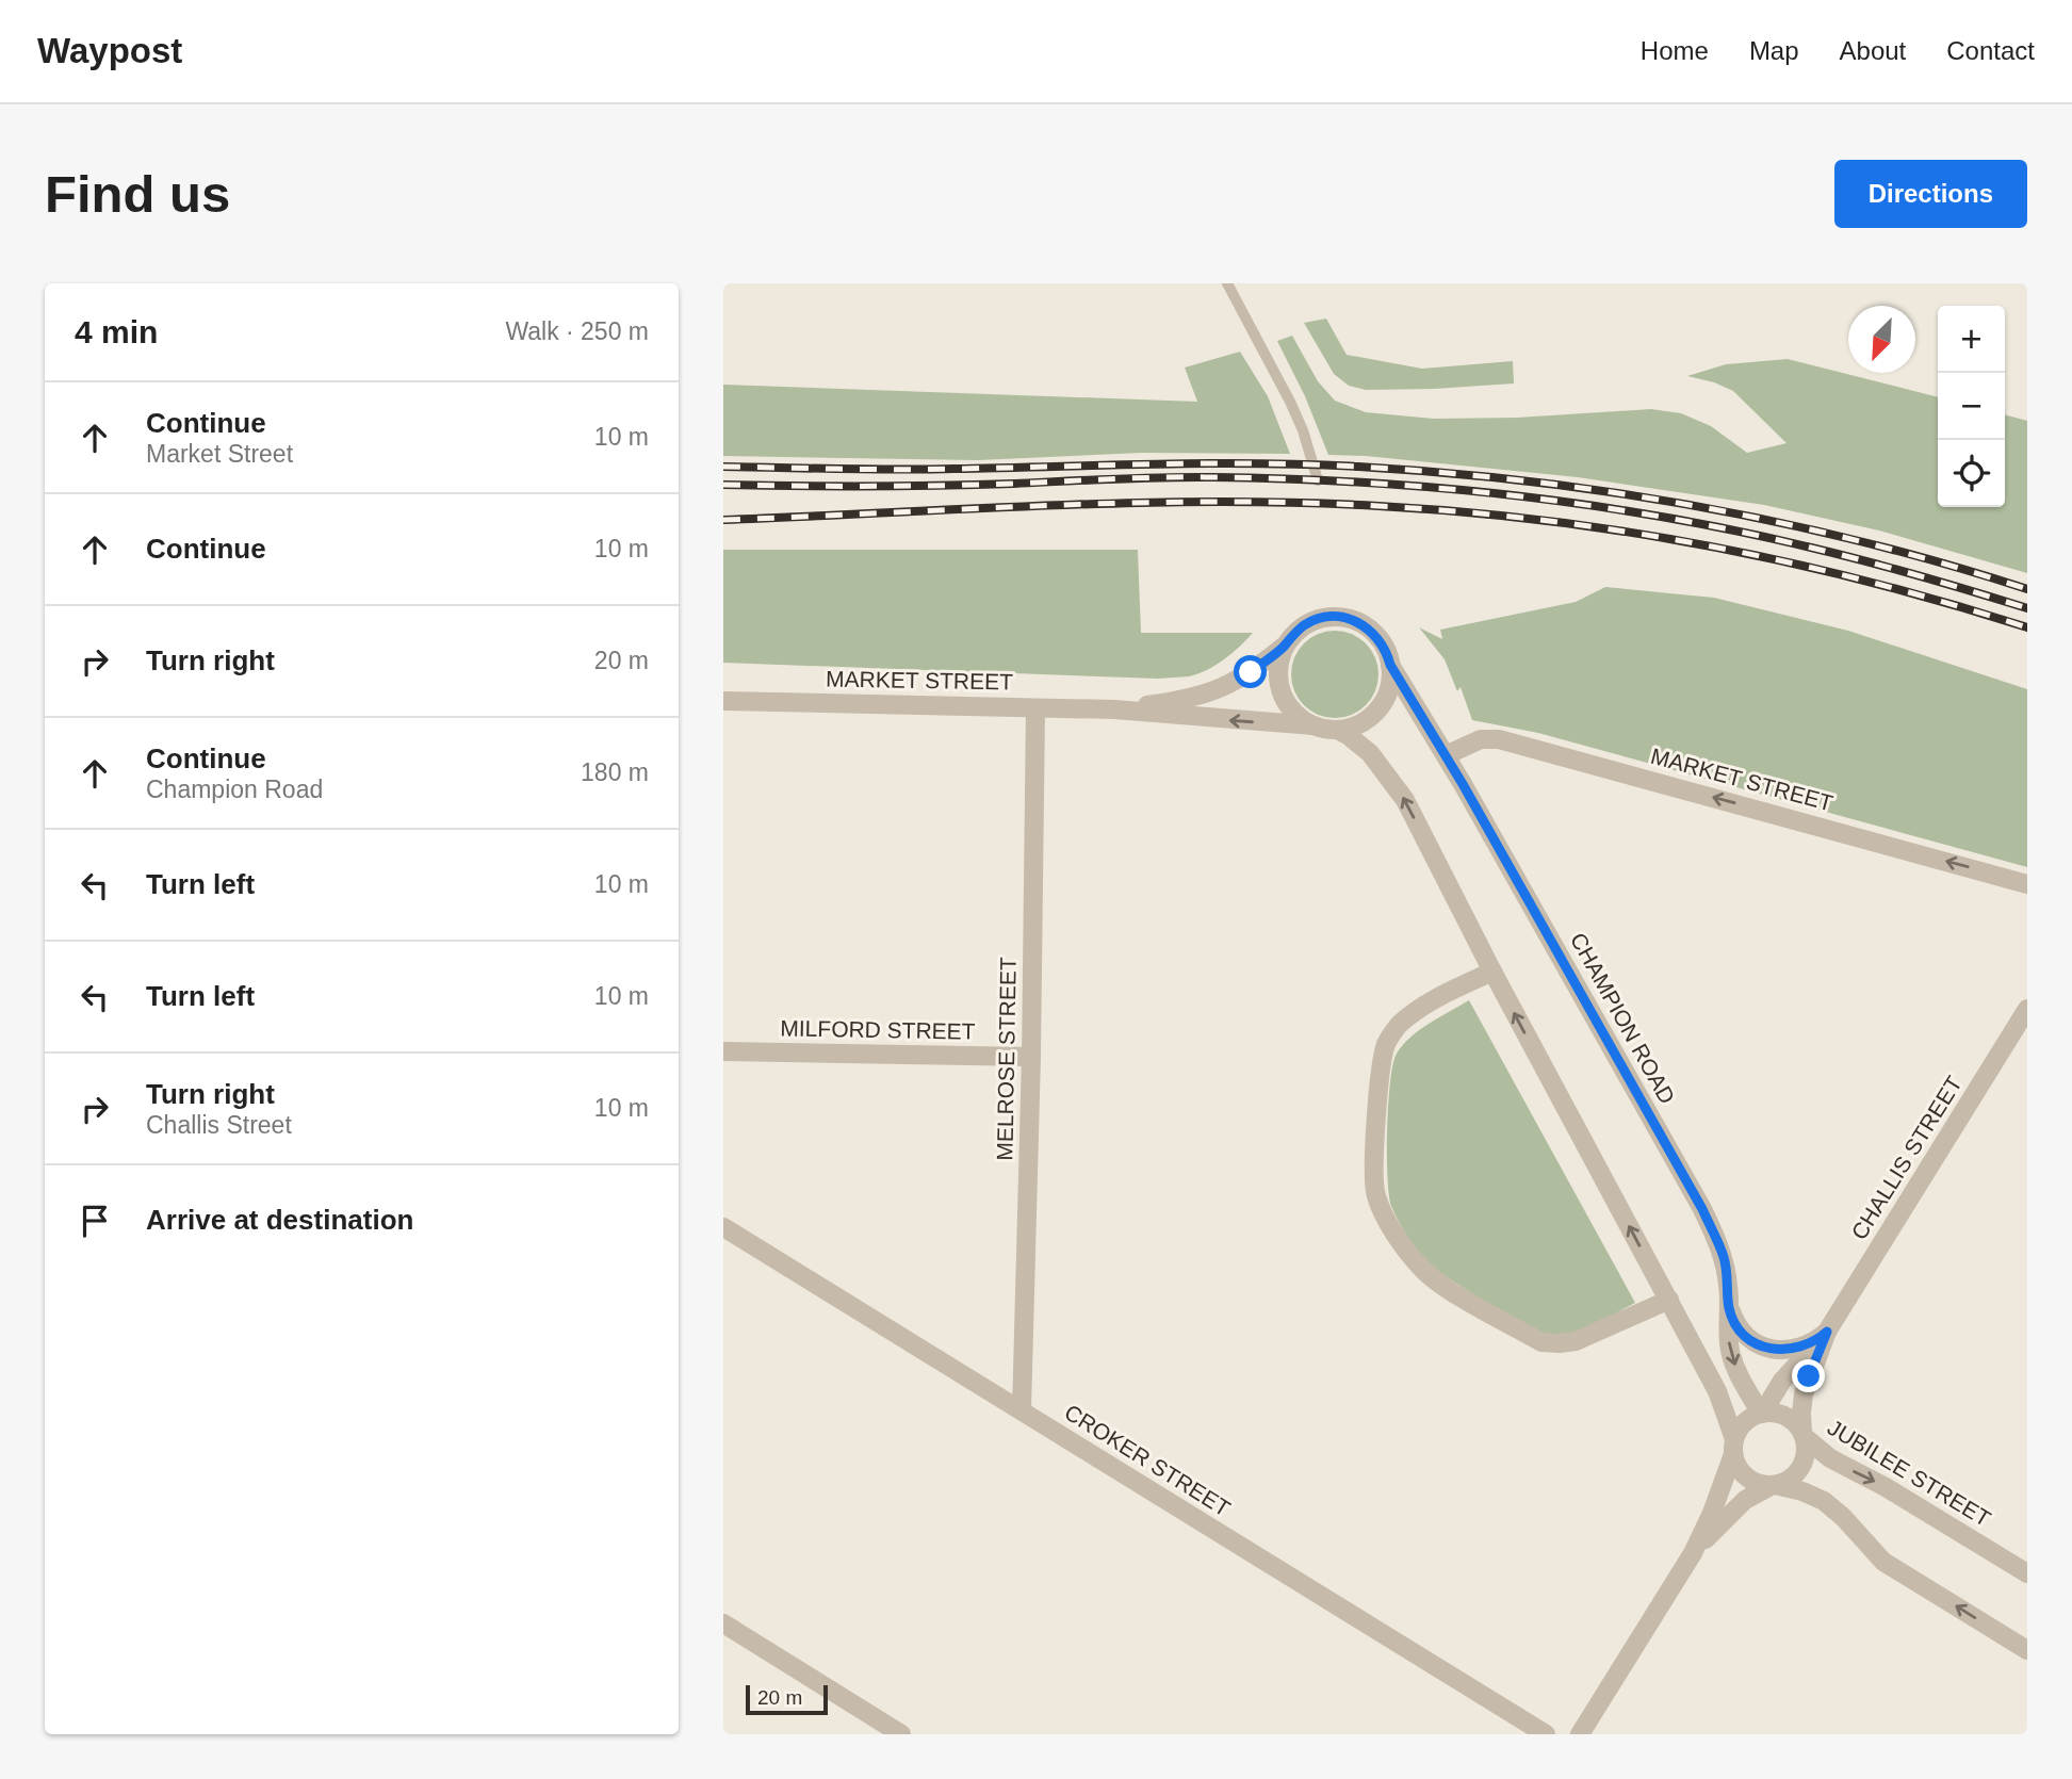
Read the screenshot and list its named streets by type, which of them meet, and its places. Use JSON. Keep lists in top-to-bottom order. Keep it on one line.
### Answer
{"streets":{"street":["MARKET STREET","CHAMPION ROAD","MILFORD STREET","MELROSE STREET","CHALLIS STREET","CROKER STREET","JUBILEE STREET"]},"crossings":[["MARKET STREET","CHAMPION ROAD"],["MARKET STREET","MELROSE STREET"],["CHAMPION ROAD","CHALLIS STREET"],["CHAMPION ROAD","JUBILEE STREET"],["MILFORD STREET","MELROSE STREET"],["MELROSE STREET","CROKER STREET"],["CHALLIS STREET","JUBILEE STREET"]],"one_way":["MARKET STREET"],"scale_bar":"20 m","north":"bottom left","page":{"header":"Waypost","nav":["Home","Map","About","Contact"],"buttons":"Directions","title":"Find us","heading":["4 min","Walk · 250 m"],"map_buttons":["+","−"],"list":[["Continue","Market Street","10 m"],["Continue","10 m"],["Turn right","20 m"],["Continue","Champion Road","180 m"],["Turn left","10 m"],["Turn left","10 m"],["Turn right","Challis Street","10 m"],"Arrive at destination"],"scale":"20 m"}}
